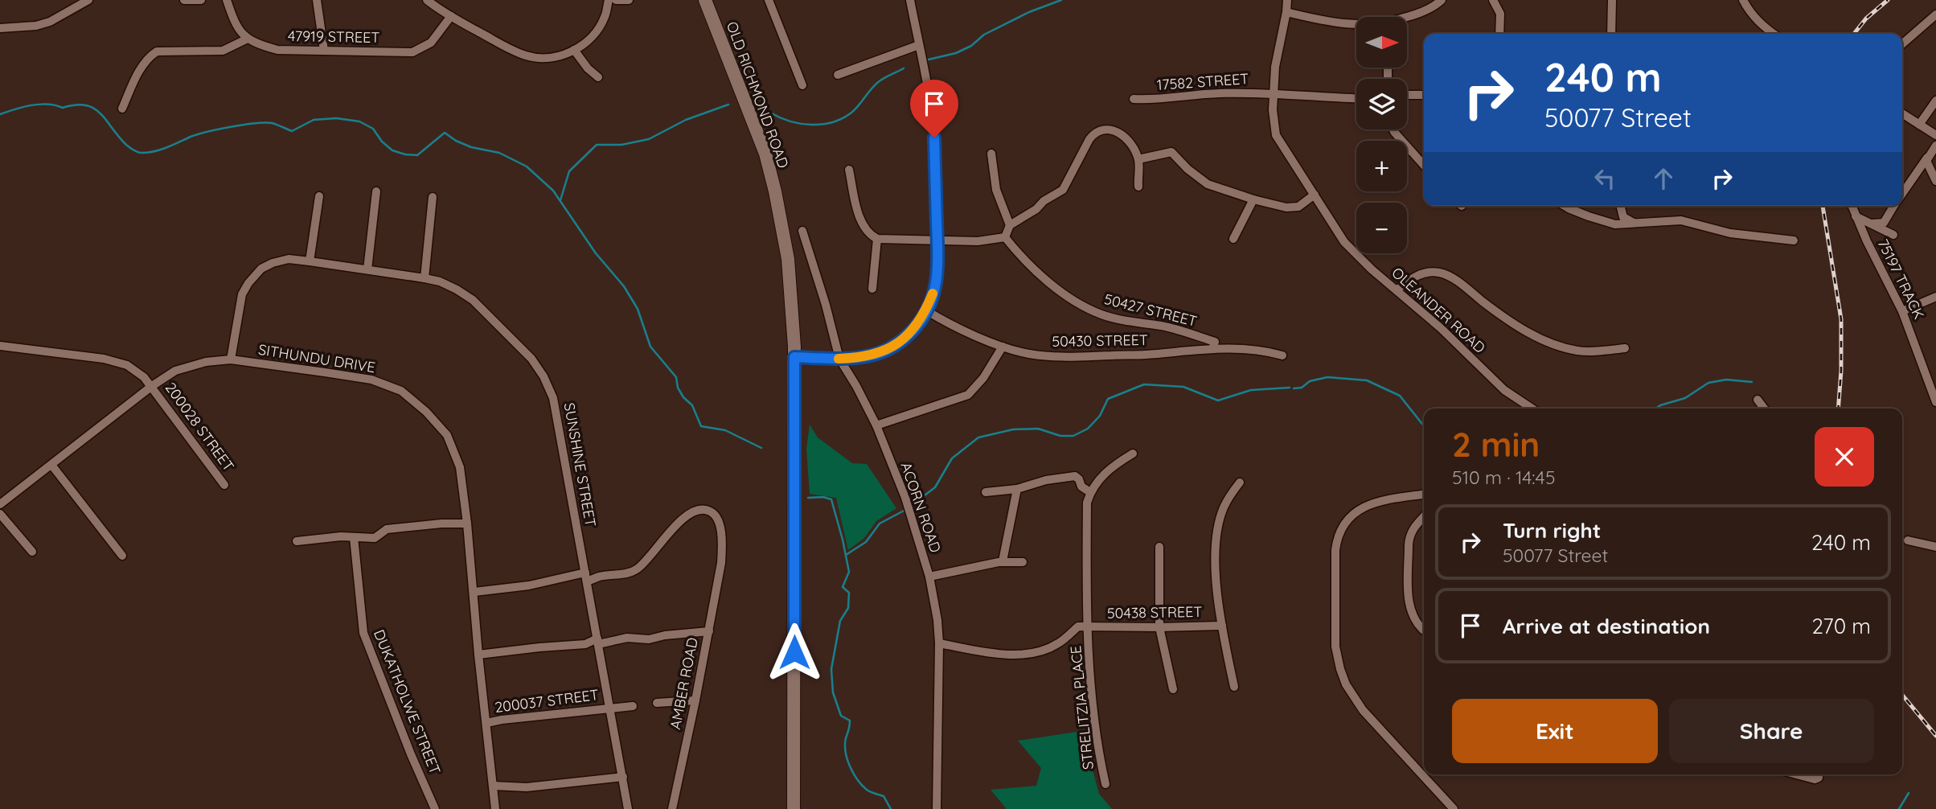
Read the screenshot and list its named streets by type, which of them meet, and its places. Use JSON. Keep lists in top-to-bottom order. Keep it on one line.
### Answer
{"streets":{"street":["47919 STREET","17582 STREET","OLD RICHMOND ROAD","75197 TRACK","50427 STREET","OLEANDER ROAD","50430 STREET","SITHUNDU DRIVE","200028 STREET","SUNSHINE STREET","ACORN ROAD","50438 STREET","AMBER ROAD","200037 STREET","DUKATHOLWE STREET","STRELITZIA PLACE"]},"crossings":[["17582 STREET","OLEANDER ROAD"],["50427 STREET","50430 STREET"],["SITHUNDU DRIVE","200028 STREET"],["SITHUNDU DRIVE","SUNSHINE STREET"],["SITHUNDU DRIVE","200037 STREET"],["SUNSHINE STREET","AMBER ROAD"],["SUNSHINE STREET","200037 STREET"],["ACORN ROAD","STRELITZIA PLACE"],["50438 STREET","STRELITZIA PLACE"]],"north":"right","page":{"map_buttons":["+","−"],"turn":["240 m","50077 Street"],"heading":["2 min","510 m · 14:45"],"list":[{"name":"Turn right","note":"50077 Street","value":"240 m"},{"name":"Arrive at destination","value":"270 m"}],"buttons":["Exit","Share"]}}
